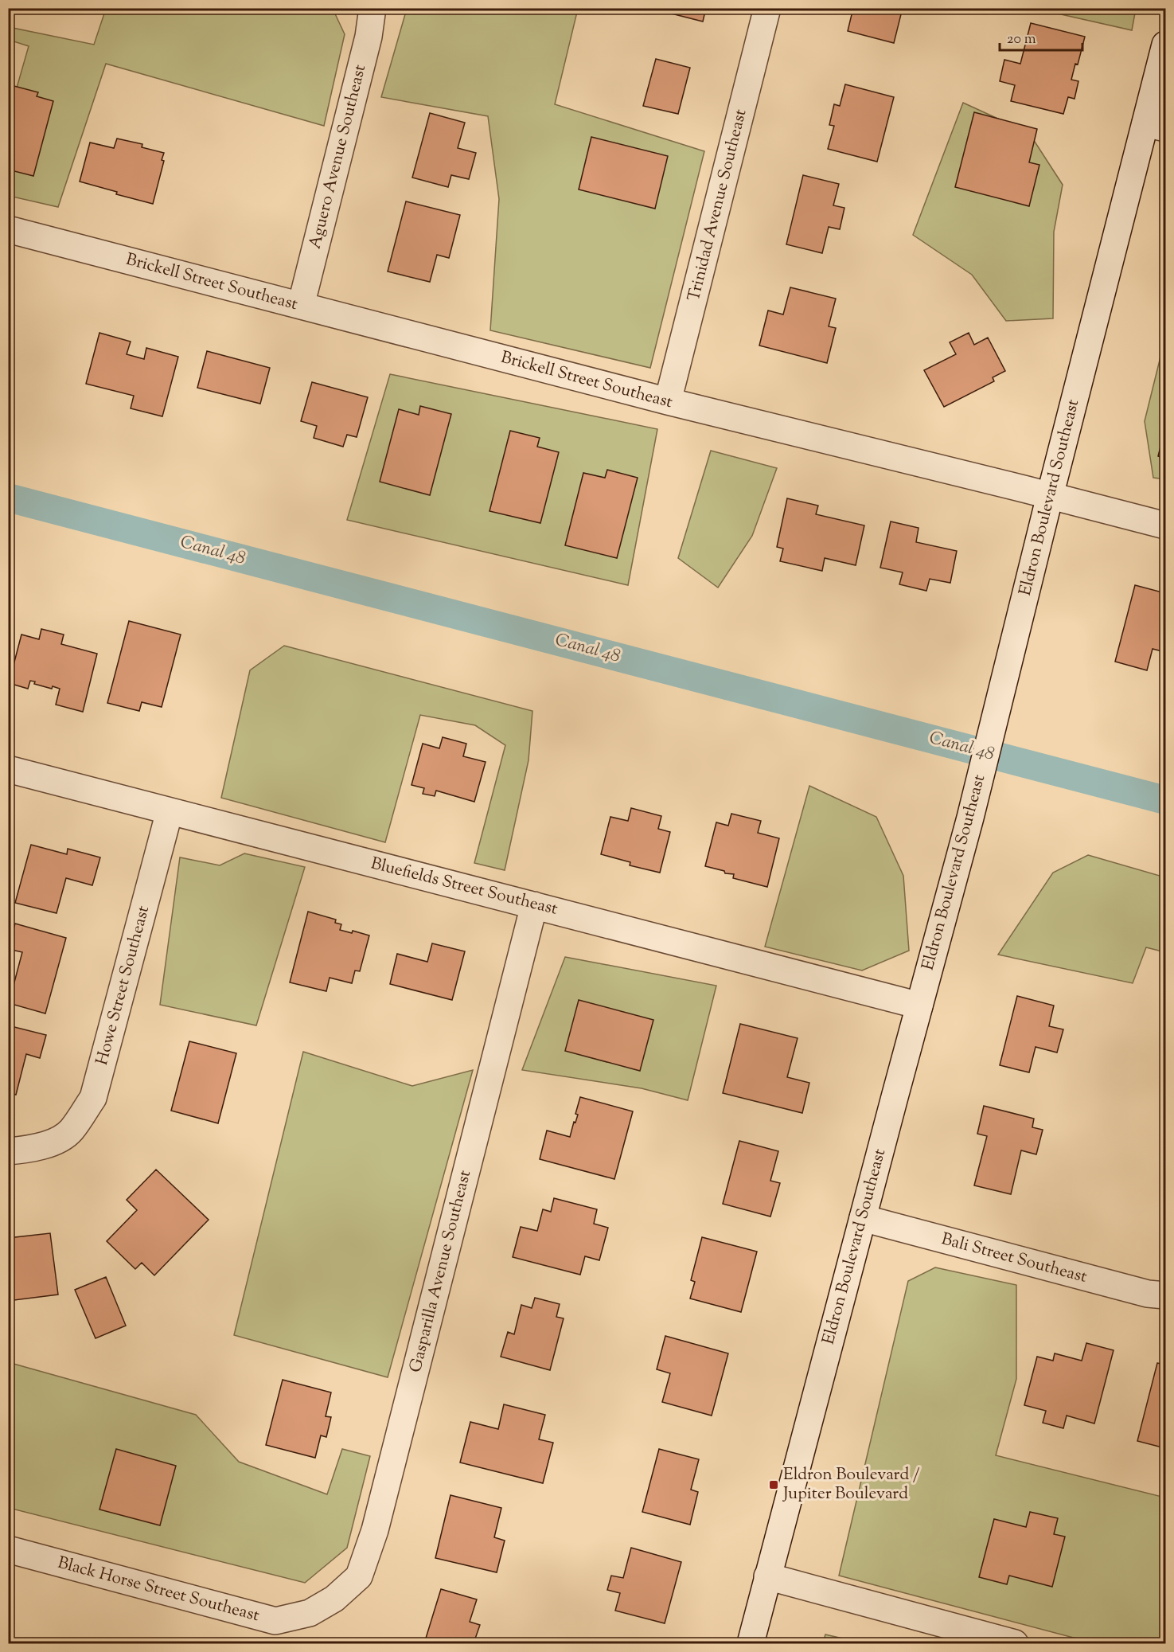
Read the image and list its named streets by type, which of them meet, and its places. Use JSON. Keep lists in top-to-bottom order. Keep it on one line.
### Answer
{"streets":{"street":["Aguero Avenue Southeast","Trinidad Avenue Southeast","Brickell Street Southeast","Eldron Boulevard Southeast","Bluefields Street Southeast","Howe Street Southeast","Bali Street Southeast","Gasparilla Avenue Southeast","Black Horse Street Southeast"]},"crossings":[["Aguero Avenue Southeast","Brickell Street Southeast"],["Trinidad Avenue Southeast","Brickell Street Southeast"],["Brickell Street Southeast","Eldron Boulevard Southeast"],["Eldron Boulevard Southeast","Bluefields Street Southeast"],["Eldron Boulevard Southeast","Bali Street Southeast"],["Bluefields Street Southeast","Howe Street Southeast"],["Bluefields Street Southeast","Gasparilla Avenue Southeast"],["Gasparilla Avenue Southeast","Black Horse Street Southeast"]],"water":["Canal 48"],"places":{"transit":["Eldron Boulevard / Jupiter Boulevard"]},"scale_bar":"20 m"}
